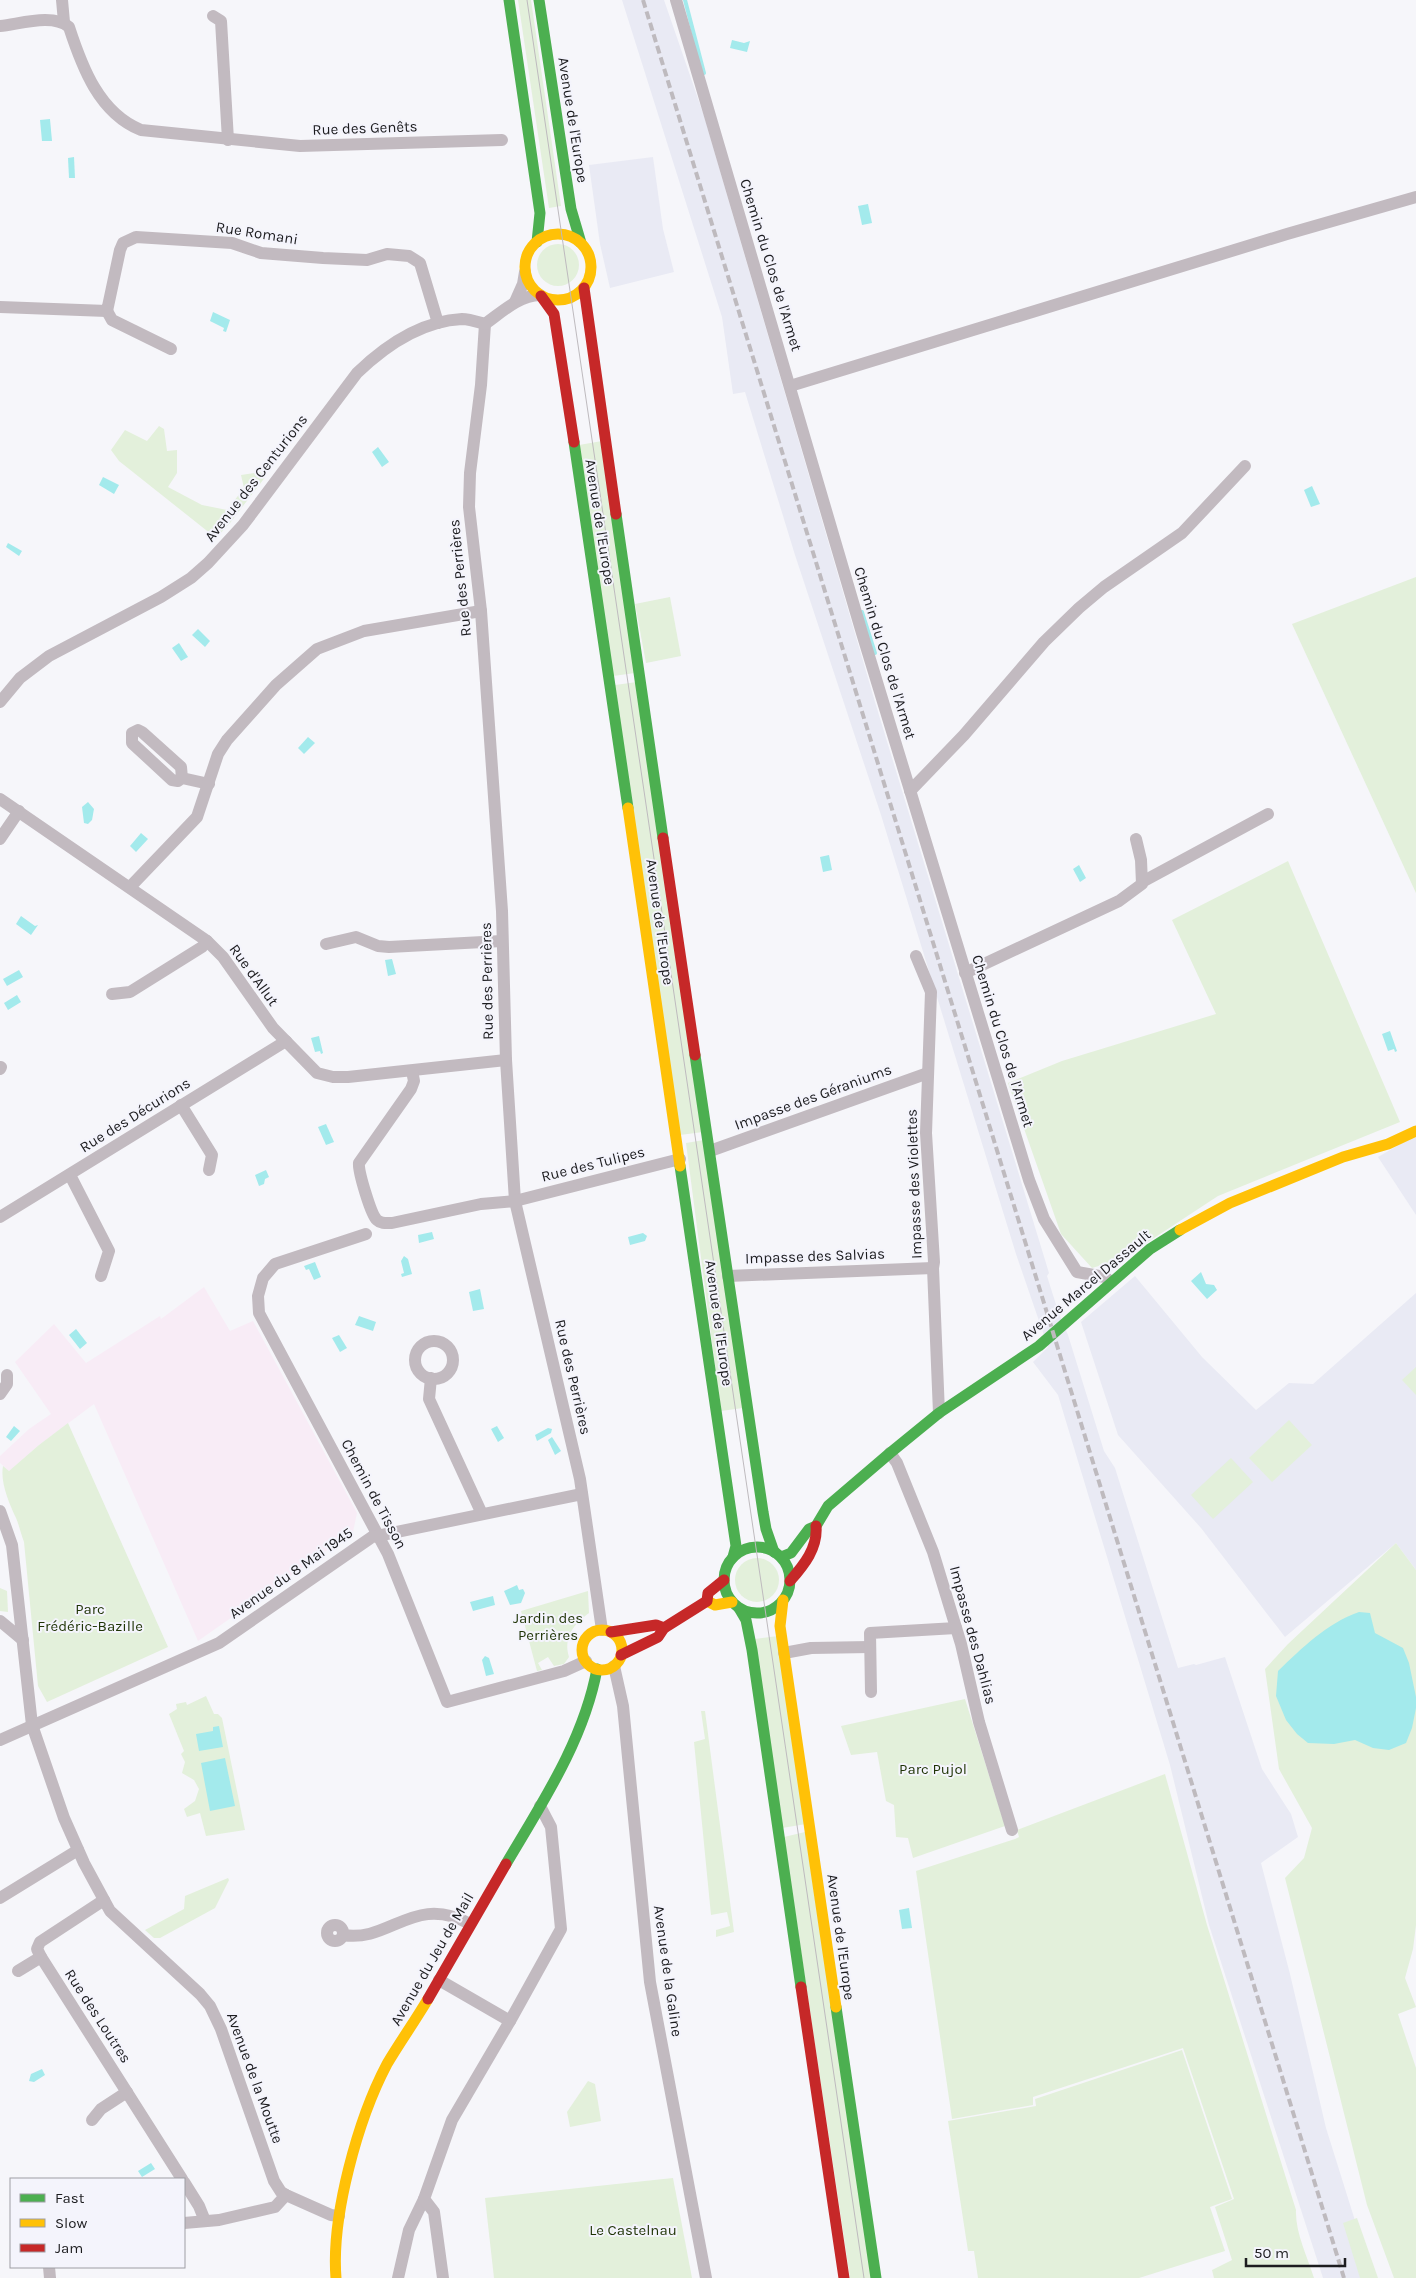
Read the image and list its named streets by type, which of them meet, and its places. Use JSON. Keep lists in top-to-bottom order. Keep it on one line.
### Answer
{"streets":{"main road":["Avenue de l'Europe","Avenue Marcel Dassault","Avenue du Jeu de Mail"],"street":["Rue des Genêts","Rue Romani","Chemin du Clos de l'Armet","Avenue des Centurions","Rue des Perrières","Rue d'Allut","Impasse des Géraniums","Rue des Décurions","Rue des Tulipes","Impasse des Violettes","Impasse des Salvias","Chemin de Tisson","Avenue du 8 Mai 1945","Impasse des Dahlias","Avenue de la Galine","Rue des Loutres","Avenue de la Moutte"]},"crossings":[["Avenue de l'Europe","Impasse des Géraniums"],["Avenue de l'Europe","Rue des Tulipes"],["Avenue de l'Europe","Impasse des Salvias"],["Avenue de l'Europe","Avenue Marcel Dassault"],["Rue Romani","Avenue des Centurions"],["Chemin du Clos de l'Armet","Avenue Marcel Dassault"],["Avenue des Centurions","Rue des Perrières"],["Rue des Perrières","Rue d'Allut"],["Rue des Perrières","Rue des Tulipes"],["Rue des Perrières","Chemin de Tisson"],["Rue des Perrières","Avenue du 8 Mai 1945"],["Rue des Perrières","Avenue du Jeu de Mail"],["Rue des Perrières","Avenue de la Galine"],["Rue d'Allut","Rue des Décurions"],["Rue d'Allut","Rue des Tulipes"],["Impasse des Géraniums","Impasse des Violettes"],["Impasse des Violettes","Impasse des Salvias"],["Impasse des Violettes","Avenue Marcel Dassault"],["Avenue Marcel Dassault","Impasse des Dahlias"],["Chemin de Tisson","Avenue du 8 Mai 1945"],["Chemin de Tisson","Avenue du Jeu de Mail"],["Chemin de Tisson","Avenue de la Galine"],["Avenue du 8 Mai 1945","Avenue de la Moutte"],["Avenue du Jeu de Mail","Avenue de la Galine"]],"parks":["Parc Frédéric-Bazille","Jardin des Perrières","Parc Pujol","Le Castelnau"],"legend":["Fast","Slow","Jam"],"scale_bar":"50 m"}
